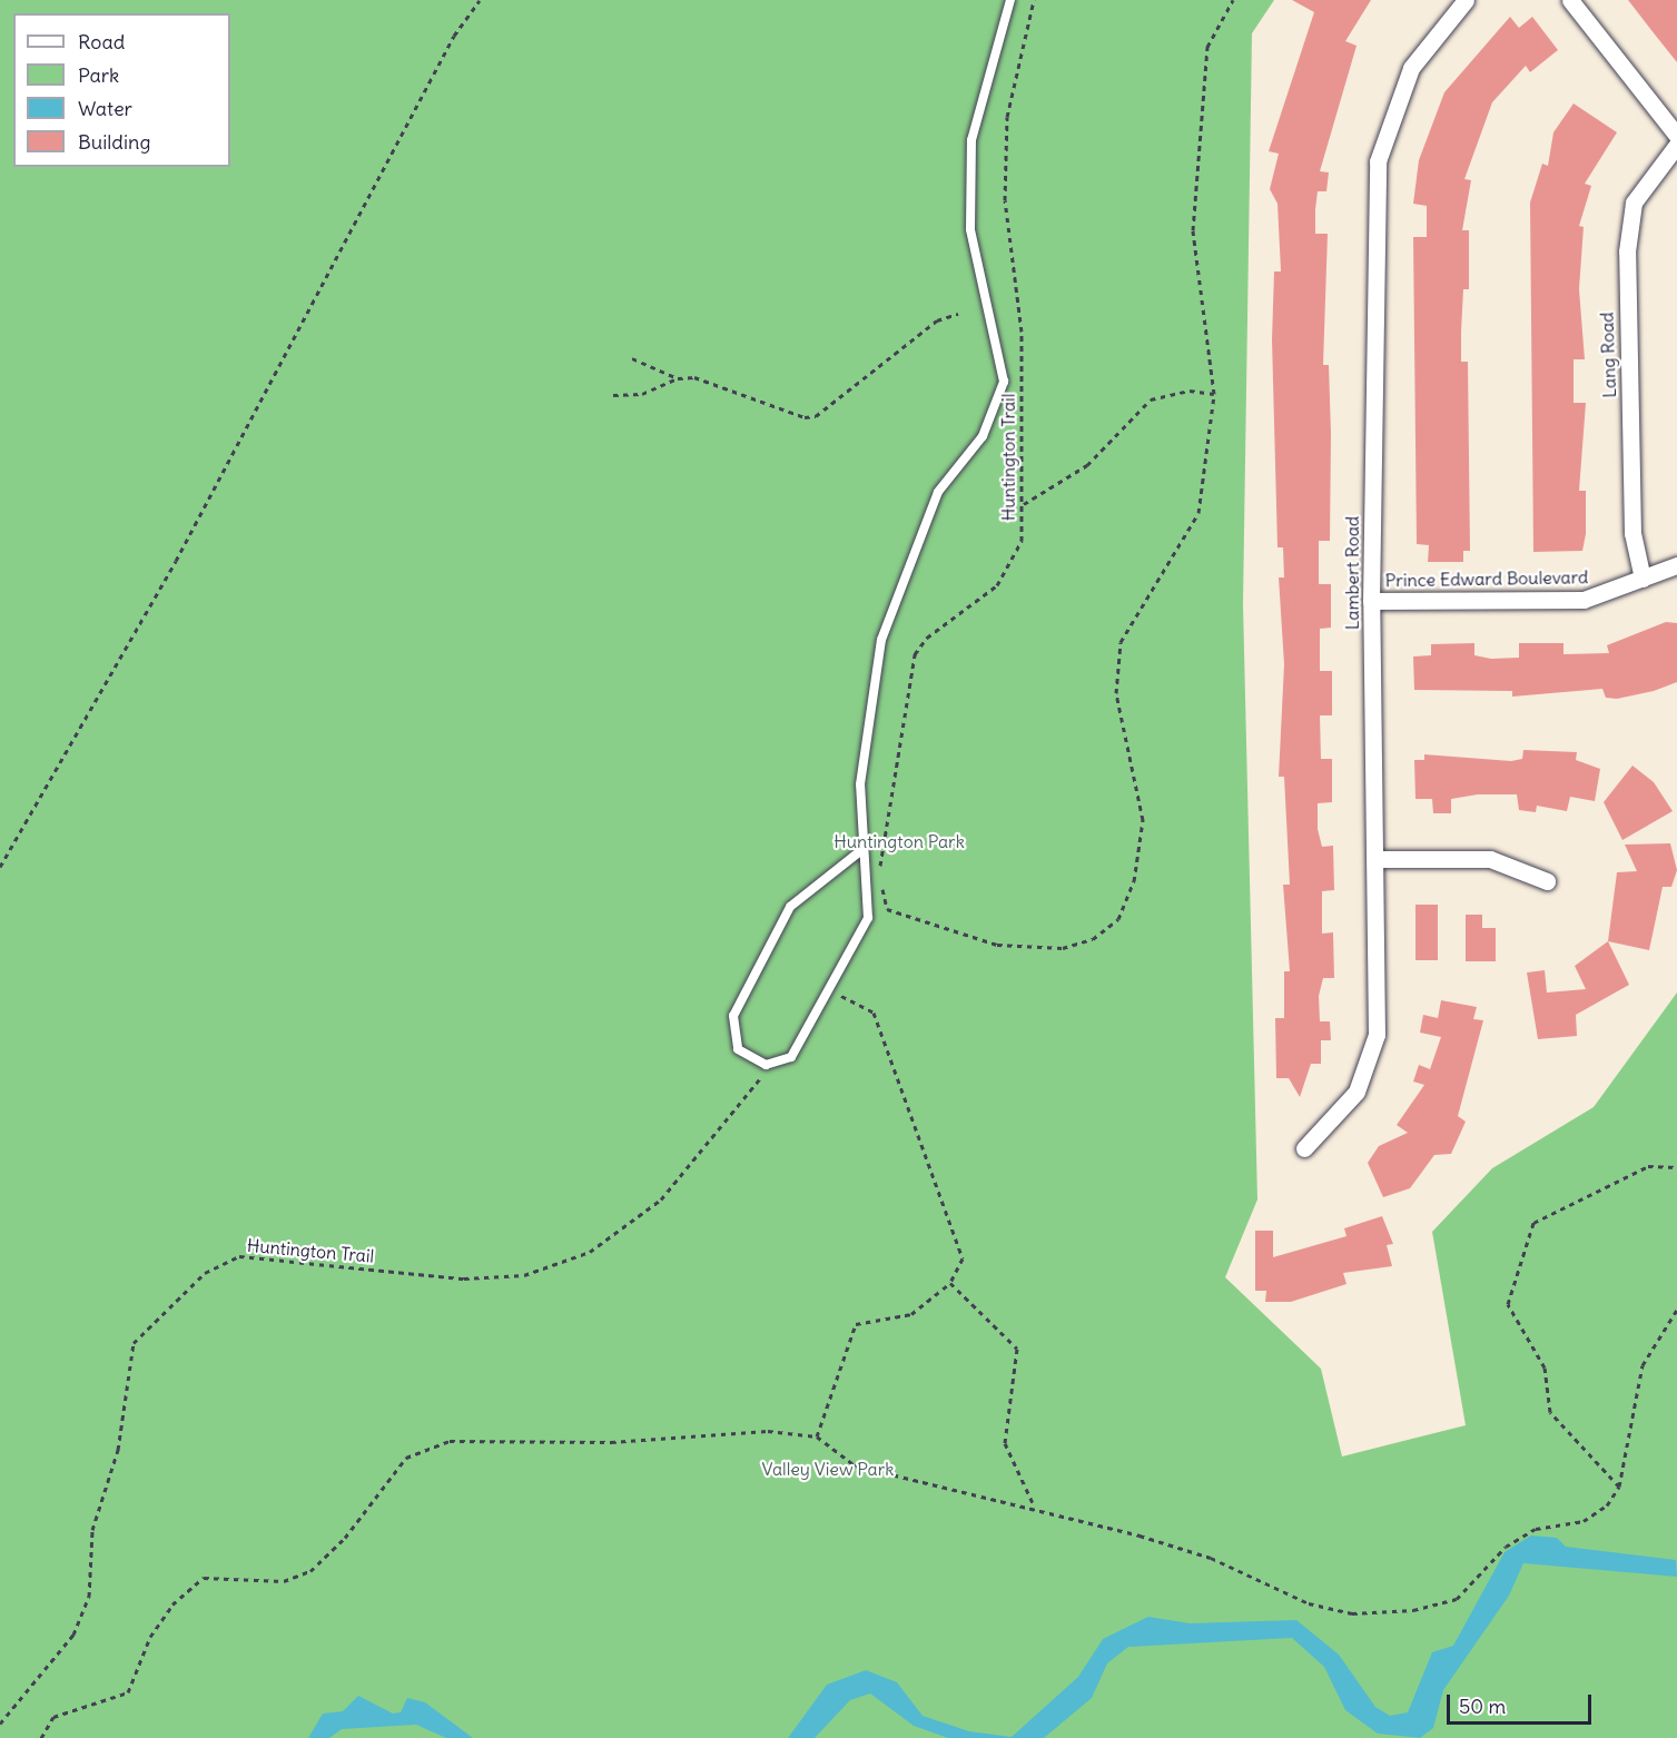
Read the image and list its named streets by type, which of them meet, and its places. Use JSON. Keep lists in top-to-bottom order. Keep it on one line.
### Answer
{"streets":{"street":["Lang Road","Lambert Road","Prince Edward Boulevard"],"path":["Huntington Trail"]},"crossings":[["Lang Road","Prince Edward Boulevard"],["Lambert Road","Prince Edward Boulevard"]],"parks":["Huntington Park","Valley View Park"],"legend":["Road","Park","Water","Building"],"scale_bar":"50 m"}
